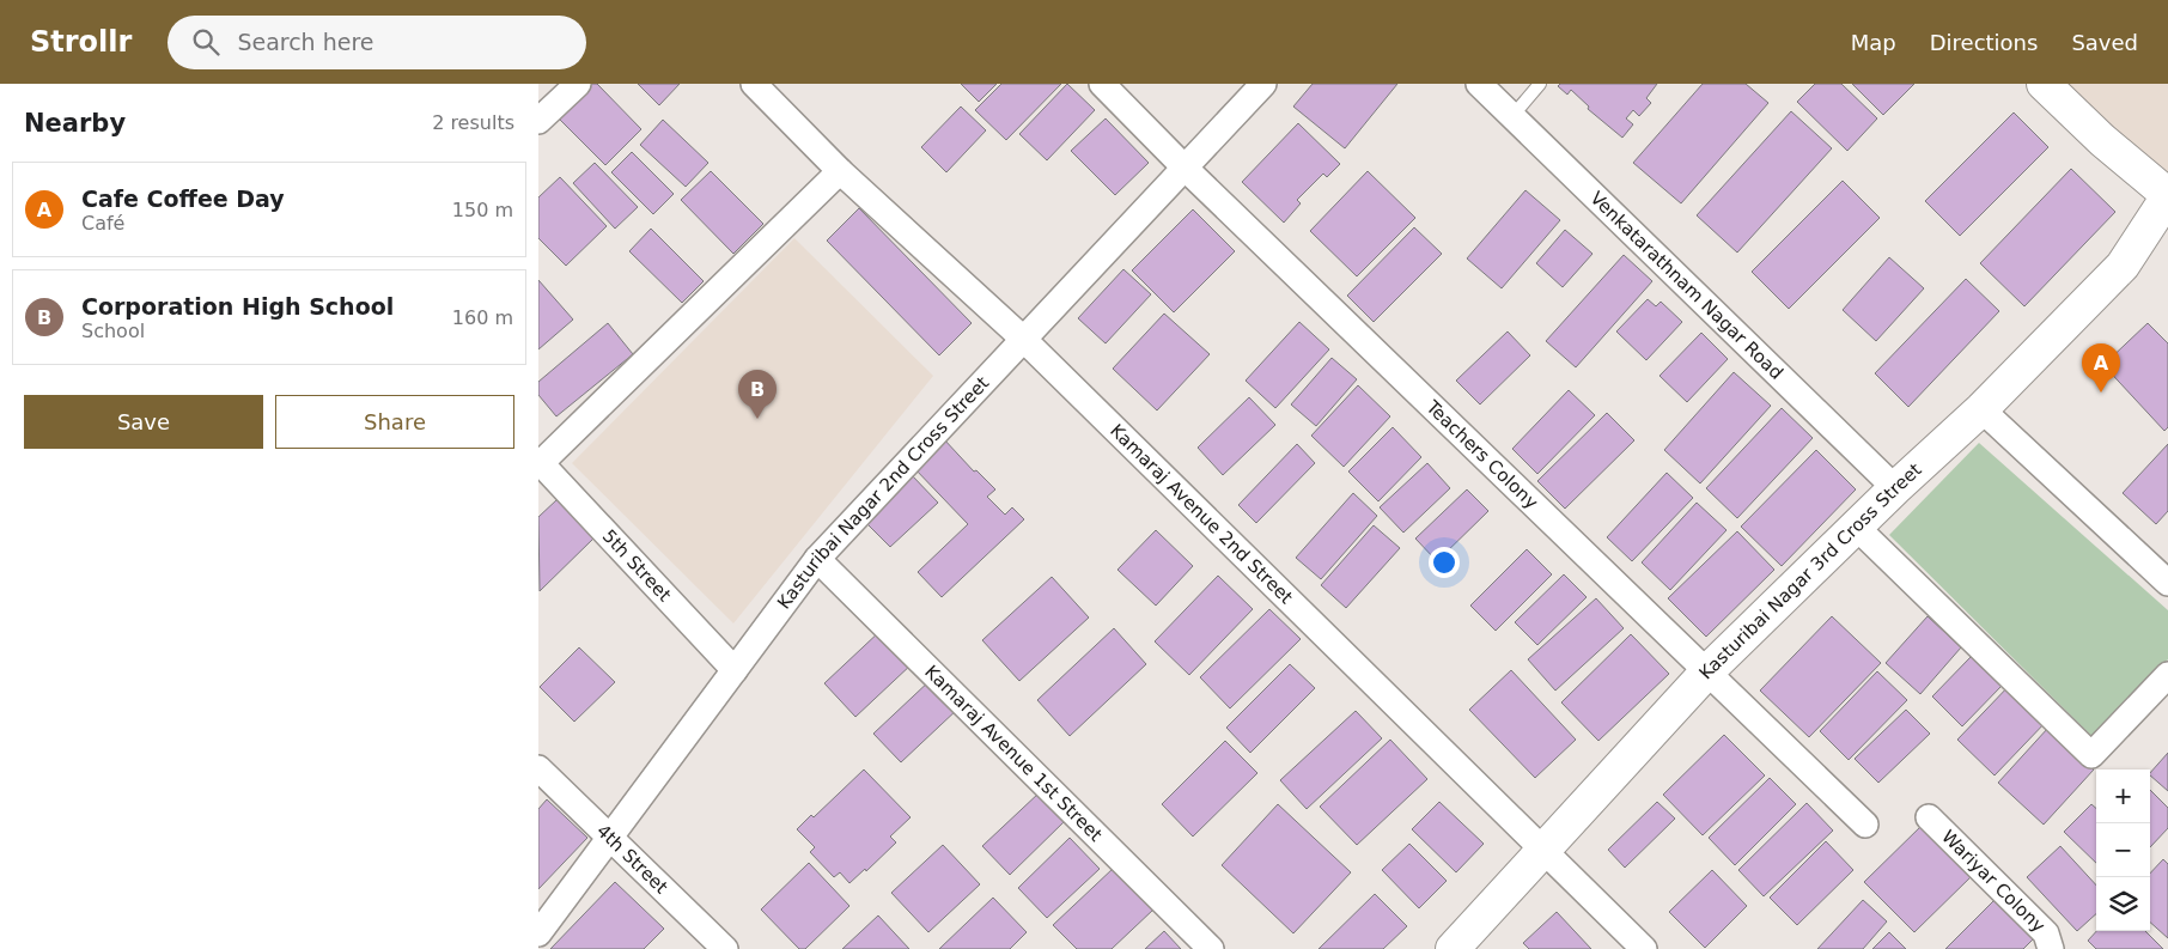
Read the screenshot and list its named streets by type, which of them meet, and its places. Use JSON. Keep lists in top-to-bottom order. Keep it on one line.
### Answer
{"streets":{"street":["Venkatarathnam Nagar Road","Teachers Colony","Kasturibai Nagar 2nd Cross Street","Kamaraj Avenue 2nd Street","5th Street","Kasturibai Nagar 3rd Cross Street","Kamaraj Avenue 1st Street","4th Street","Wariyar Colony"]},"crossings":[["Venkatarathnam Nagar Road","Kasturibai Nagar 3rd Cross Street"],["Teachers Colony","Kasturibai Nagar 2nd Cross Street"],["Teachers Colony","Kasturibai Nagar 3rd Cross Street"],["Kasturibai Nagar 2nd Cross Street","Kamaraj Avenue 2nd Street"],["Kasturibai Nagar 2nd Cross Street","5th Street"],["Kasturibai Nagar 2nd Cross Street","Kamaraj Avenue 1st Street"],["Kasturibai Nagar 2nd Cross Street","4th Street"],["Kamaraj Avenue 2nd Street","Kasturibai Nagar 3rd Cross Street"]],"page":{"header":"Strollr","search":"Search here","nav":["Map","Directions","Saved"],"heading":["Nearby","2 results"],"list":[{"mark":"A","name":"Cafe Coffee Day","note":"Café","value":"150 m"},{"mark":"B","name":"Corporation High School","note":"School","value":"160 m"}],"pins":["A","B"],"buttons":["Save","Share"],"map_buttons":["+","−"]}}
